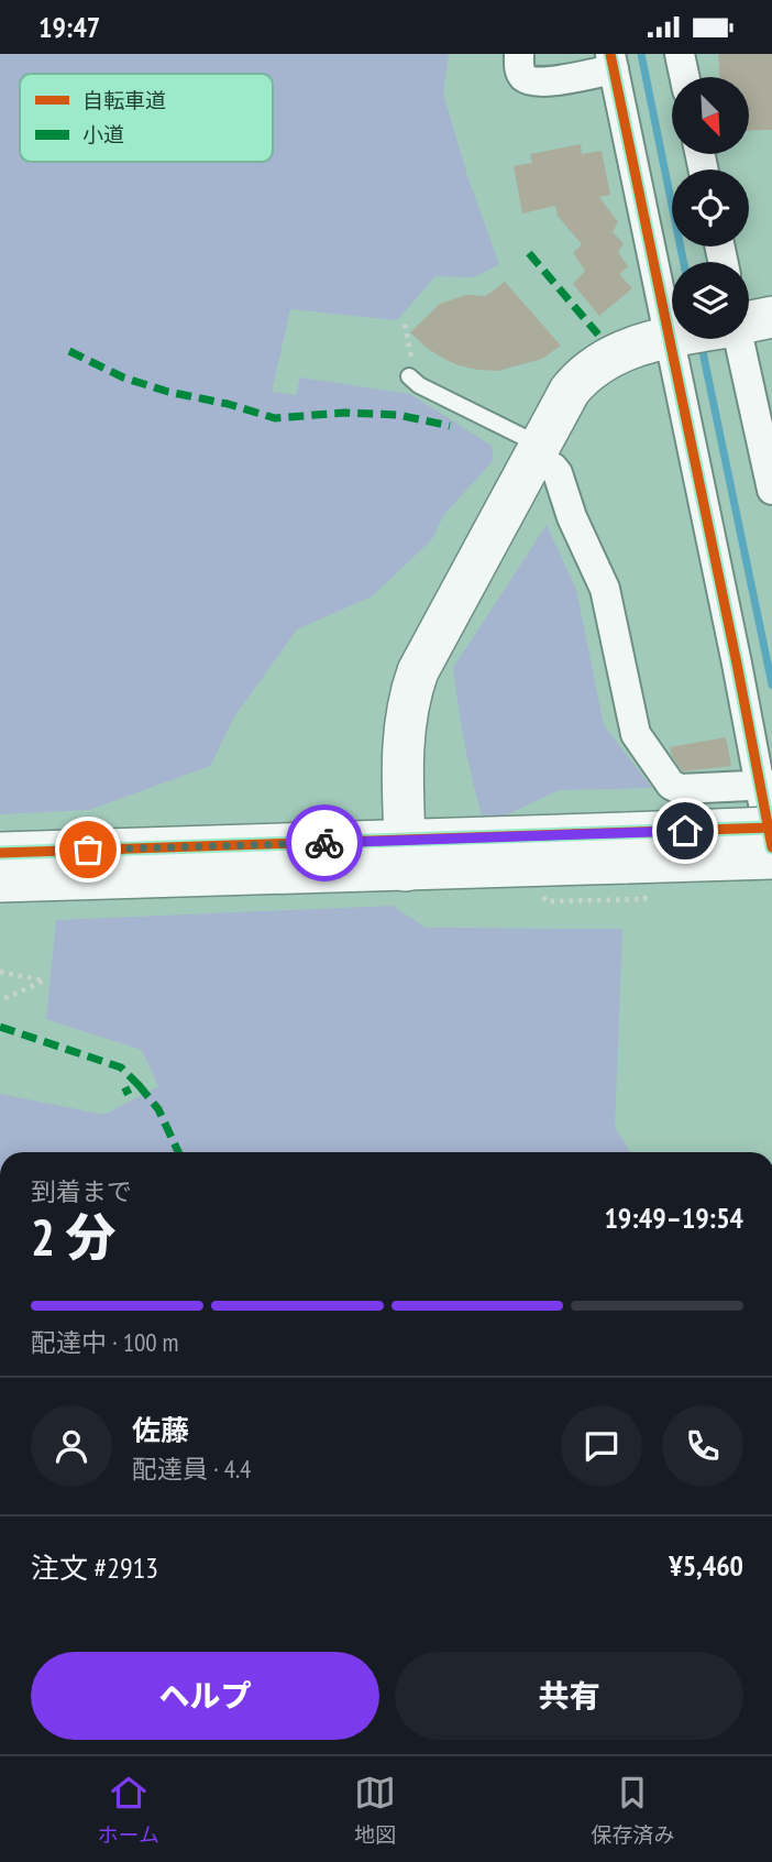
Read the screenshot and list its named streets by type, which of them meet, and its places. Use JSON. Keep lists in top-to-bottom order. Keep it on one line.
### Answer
{"legend":["自転車道","小道"],"north":"bottom right","page":{"status":"19:47","heading":["2 分","到着まで","19:49–19:54"],"panel":["佐藤","配達員 · 4.4","注文 #2913","¥5,460"],"bar":"配達中 · 100 m","buttons":["ヘルプ","共有"],"tabs":["ホーム","地図","保存済み"]}}
